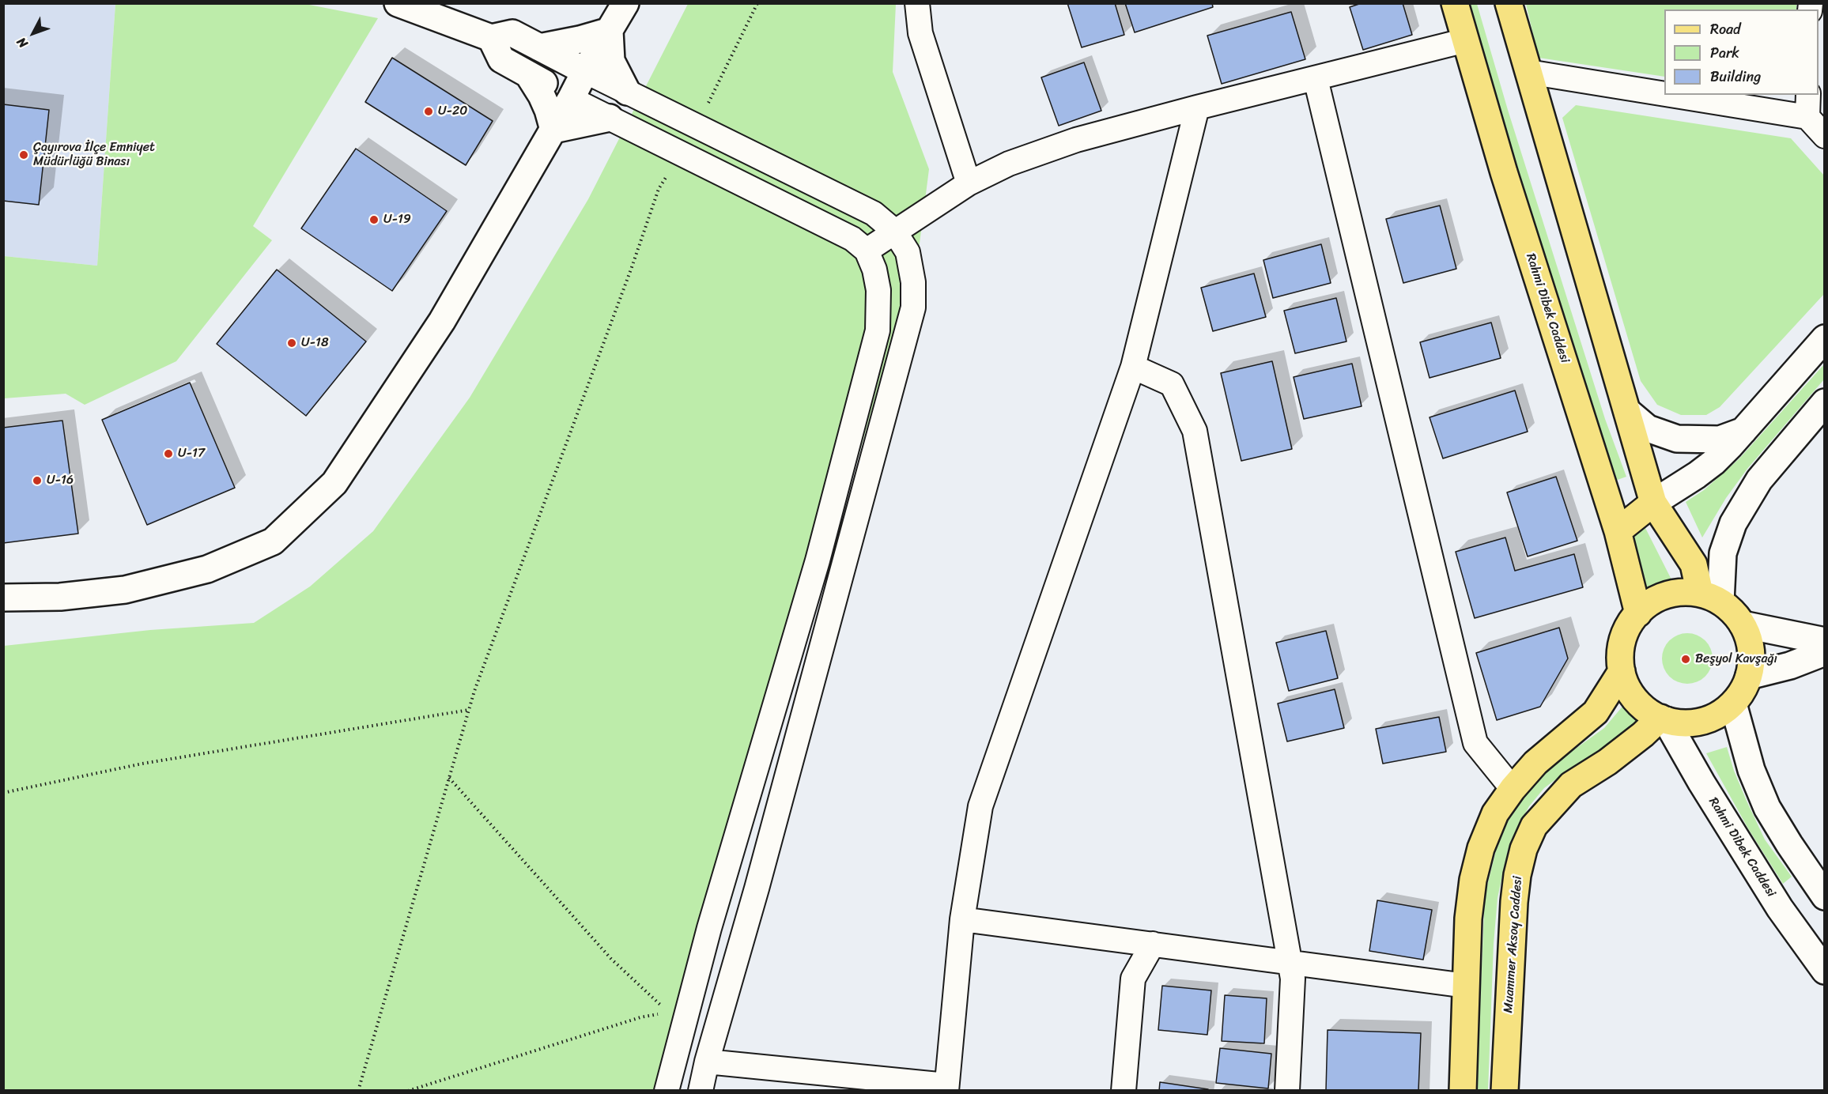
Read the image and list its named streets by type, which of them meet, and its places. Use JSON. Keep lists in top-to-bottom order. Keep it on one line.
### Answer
{"streets":{"main road":["Rahmi Dibek Caddesi","Muammer Aksoy Caddesi"]},"crossings":[["Rahmi Dibek Caddesi","Muammer Aksoy Caddesi"]],"places":["U-20","Çayırova İlçe Emniyet Müdürlüğü Binası","U-19","U-18","U-17","U-16","Beşyol Kavşağı"],"legend":["Road","Park","Building"],"north":"bottom left"}
